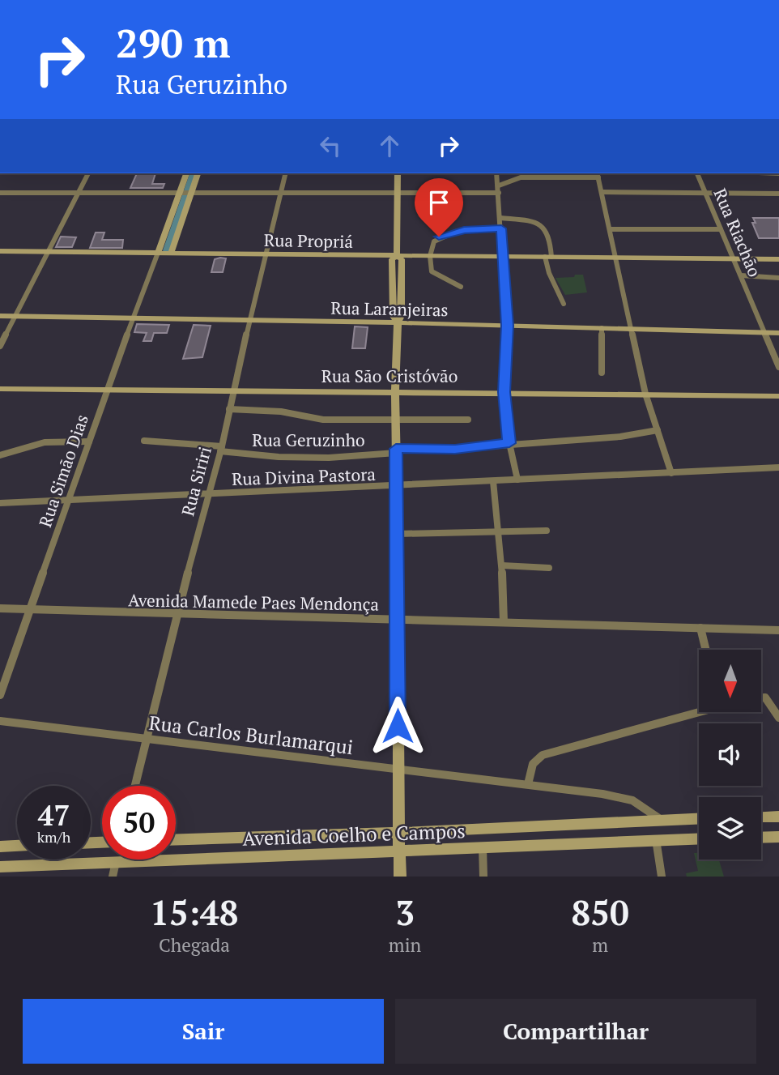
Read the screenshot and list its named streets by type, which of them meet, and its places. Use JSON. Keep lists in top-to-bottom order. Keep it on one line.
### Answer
{"streets":{"main road":["Rua Propriá","Rua Laranjeiras","Rua São Cristóvão","Avenida Coelho e Campos"],"street":["Rua Riachão","Rua Geruzinho","Rua Simão Dias","Rua Divina Pastora","Rua Siriri","Avenida Mamede Paes Mendonça","Rua Carlos Burlamarqui"]},"crossings":[["Rua Riachão","Rua Propriá"],["Rua Riachão","Rua Laranjeiras"],["Rua Propriá","Rua Simão Dias"],["Rua Propriá","Rua Siriri"],["Rua Laranjeiras","Rua Simão Dias"],["Rua Laranjeiras","Rua Siriri"],["Rua São Cristóvão","Rua Simão Dias"],["Rua São Cristóvão","Rua Siriri"],["Rua Geruzinho","Rua Siriri"],["Rua Simão Dias","Rua Divina Pastora"],["Rua Simão Dias","Avenida Mamede Paes Mendonça"],["Rua Divina Pastora","Rua Siriri"],["Rua Siriri","Avenida Mamede Paes Mendonça"],["Rua Siriri","Rua Carlos Burlamarqui"],["Rua Carlos Burlamarqui","Avenida Coelho e Campos"]],"north":"bottom","page":{"turn":["290 m","Rua Geruzinho"],"speed":"47 km/h","limit":"50","eta":["15:48","Chegada","3","min","850","m"],"buttons":["Sair","Compartilhar"]}}
